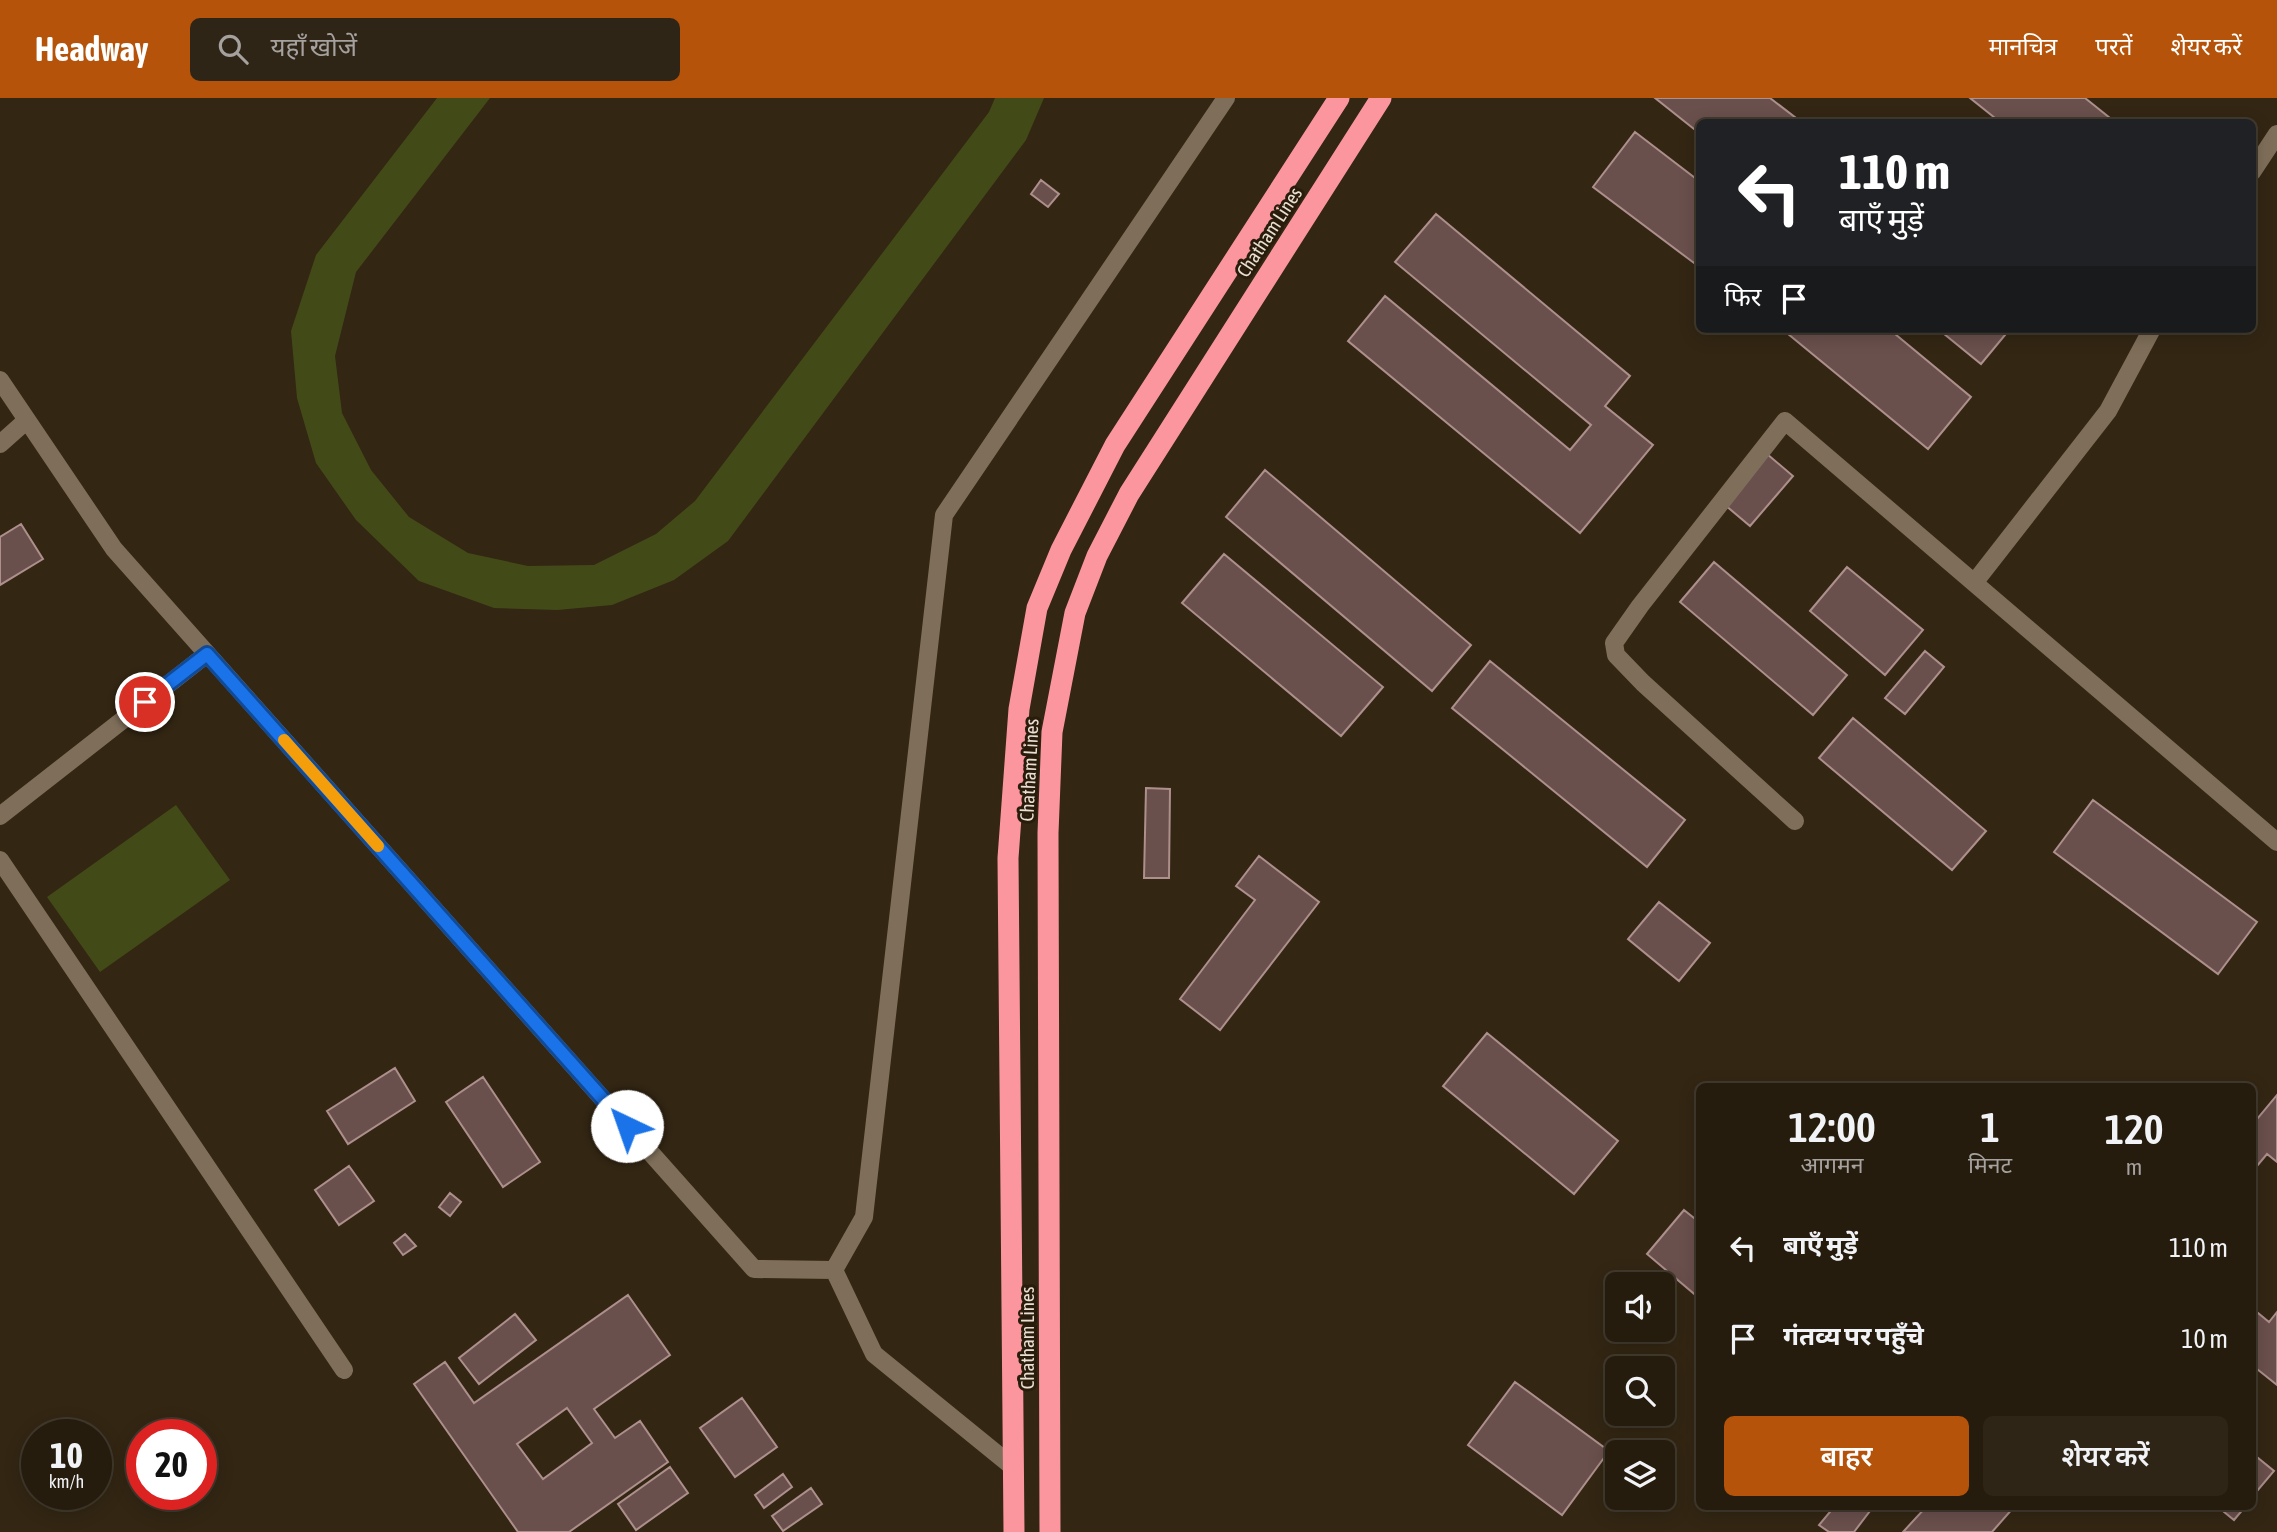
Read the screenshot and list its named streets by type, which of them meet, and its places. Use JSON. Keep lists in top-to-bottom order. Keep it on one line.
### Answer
{"streets":{"highway":["Chatham Lines"]},"page":{"header":"Headway","search":"यहाँ खोजें","nav":["मानचित्र","परतें","शेयर करें"],"turn":["110 m","बाएँ मुड़ें"],"then":"फिर","eta":["12:00","आगमन","1","मिनट","120","m"],"list":[{"name":"बाएँ मुड़ें","value":"110 m"},{"name":"गंतव्य पर पहुँचे","value":"10 m"}],"buttons":["बाहर","शेयर करें"],"speed":"10 km/h","limit":"20"}}
